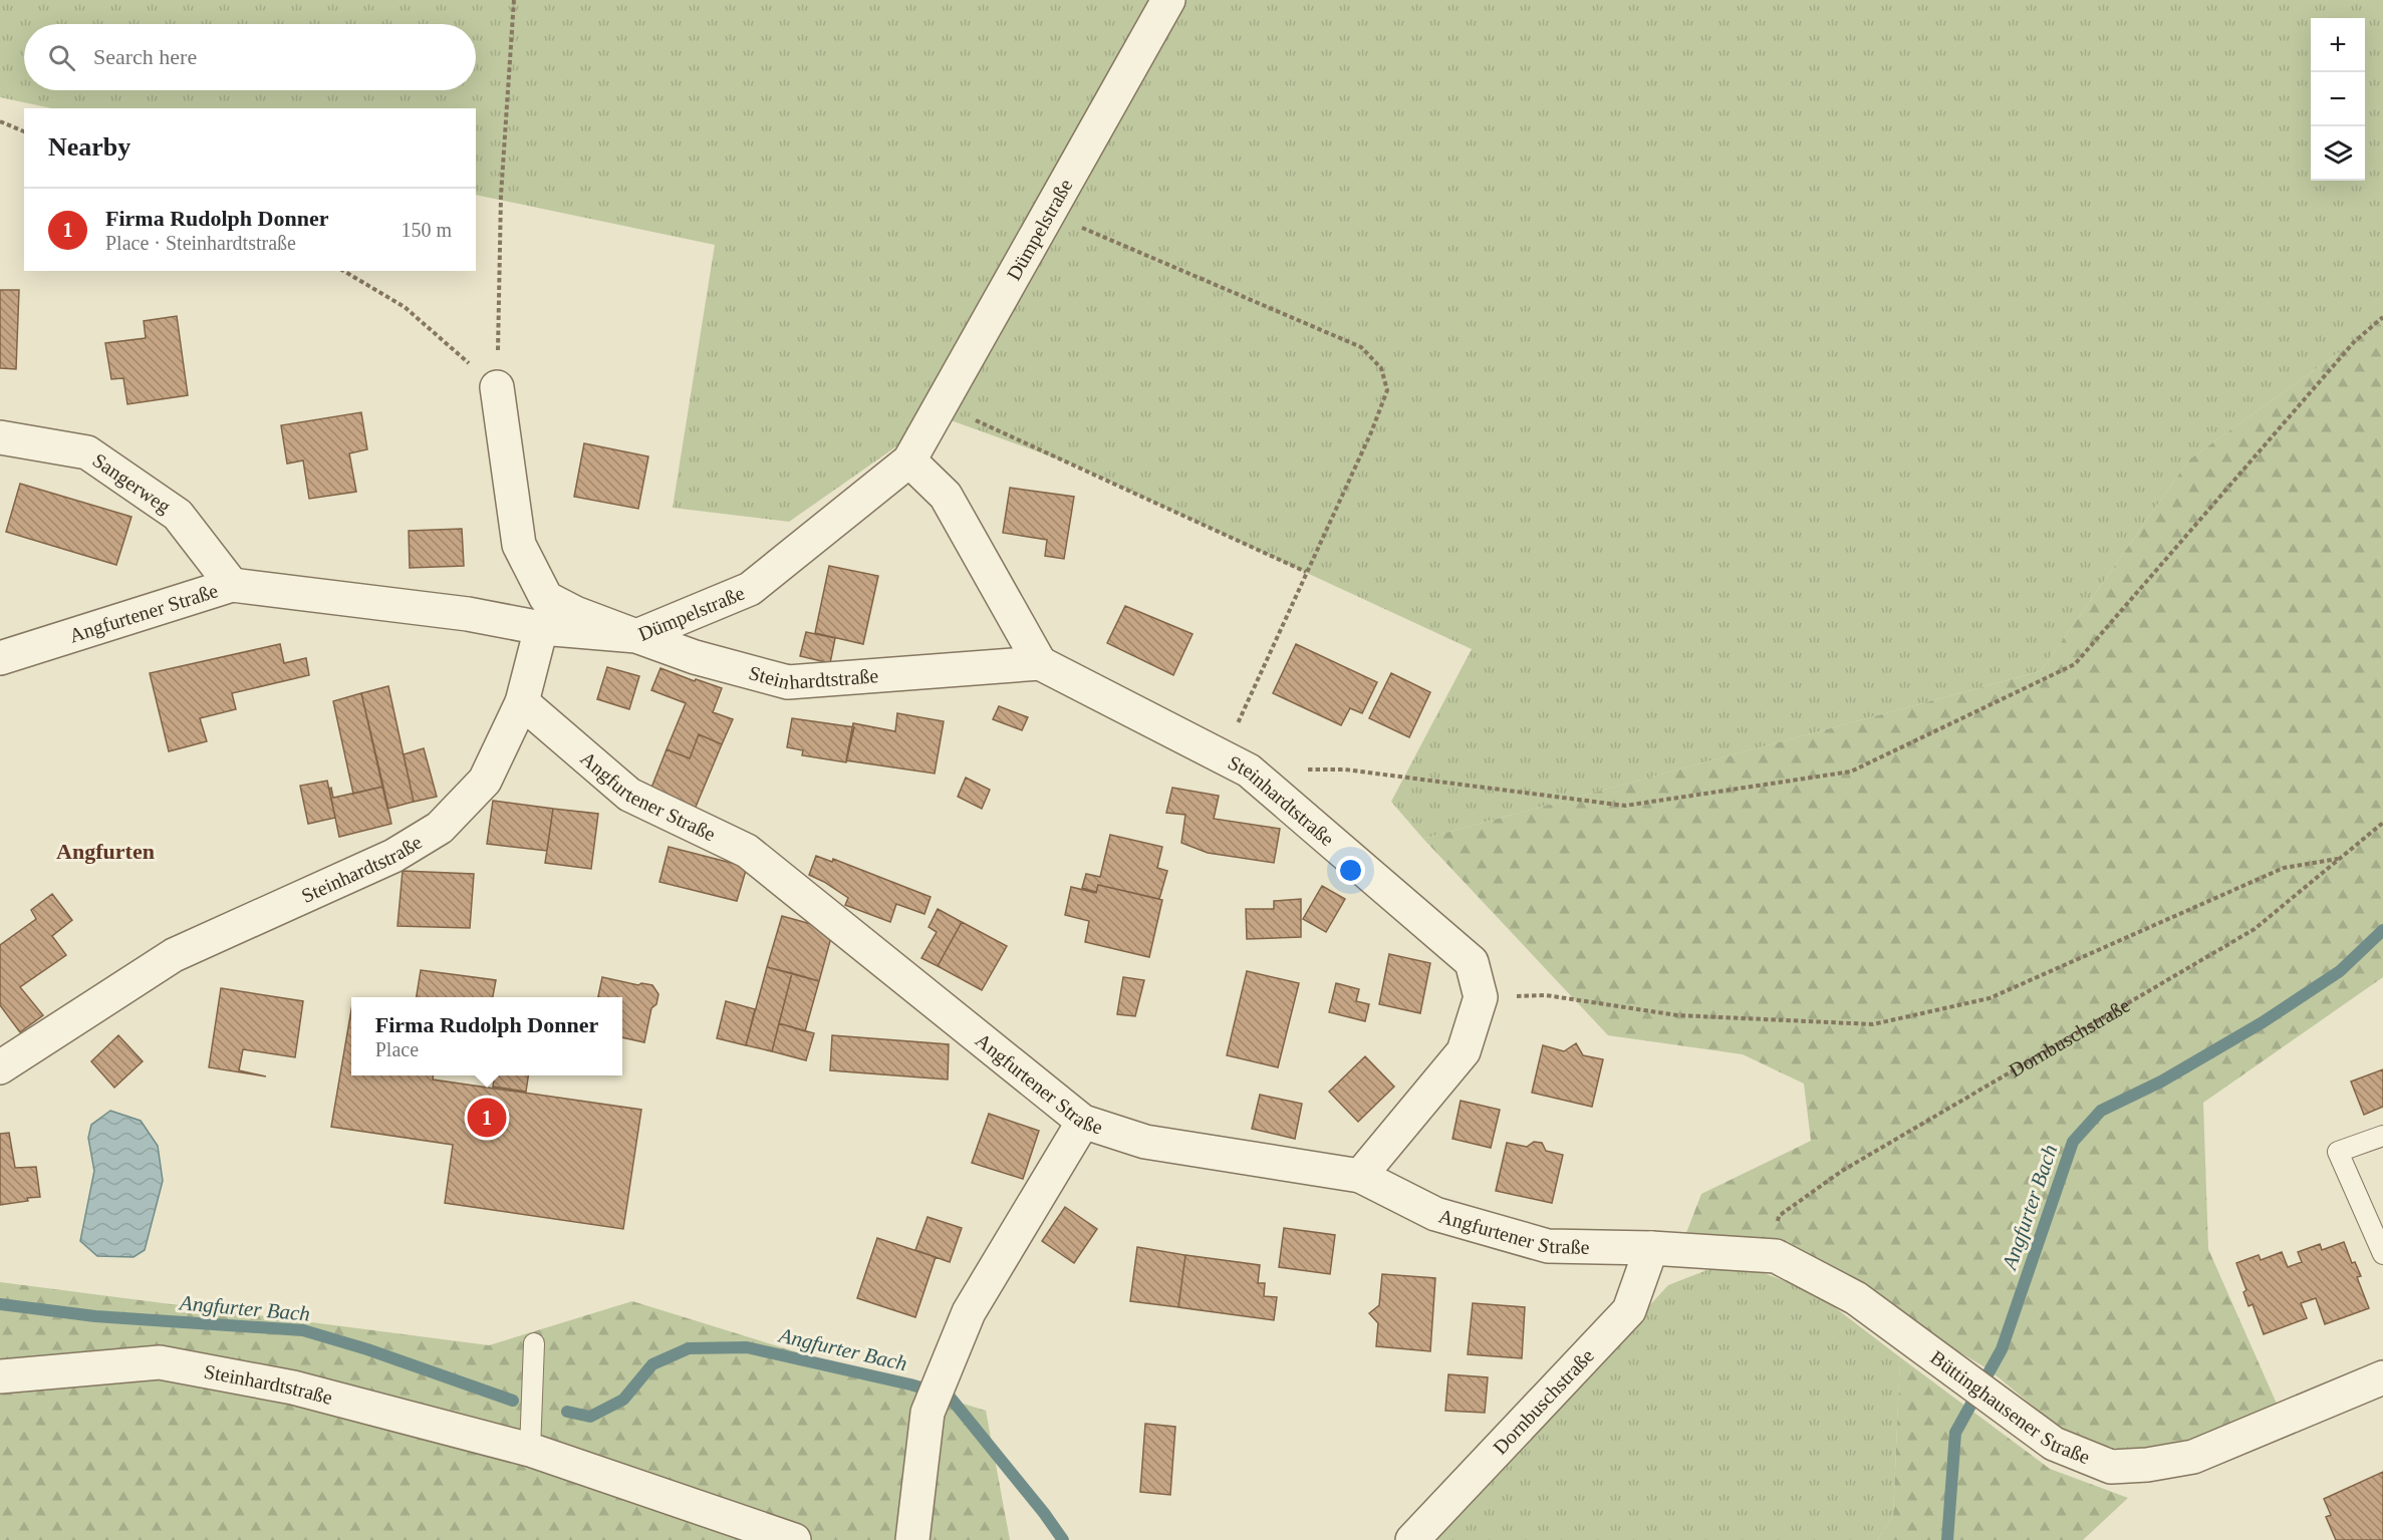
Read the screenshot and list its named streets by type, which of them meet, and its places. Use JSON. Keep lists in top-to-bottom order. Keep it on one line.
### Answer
{"streets":{"street":["Dümpelstraße","Sangerweg","Angfurtener Straße","Steinhardtstraße","Dornbuschstraße","Büttinghausener Straße"]},"crossings":[["Dümpelstraße","Steinhardtstraße"],["Sangerweg","Angfurtener Straße"],["Angfurtener Straße","Steinhardtstraße"],["Angfurtener Straße","Dornbuschstraße"],["Angfurtener Straße","Büttinghausener Straße"],["Dornbuschstraße","Büttinghausener Straße"]],"districts":["Angfurten"],"water":["Angfurter Bach"],"page":{"map_buttons":["+","−"],"search":"Search here","heading":"Nearby","list":[{"mark":"1","name":"Firma Rudolph Donner","note":"Place · Steinhardtstraße","value":"150 m"}],"popup":["Firma Rudolph Donner","Place"],"pins":"1"}}
